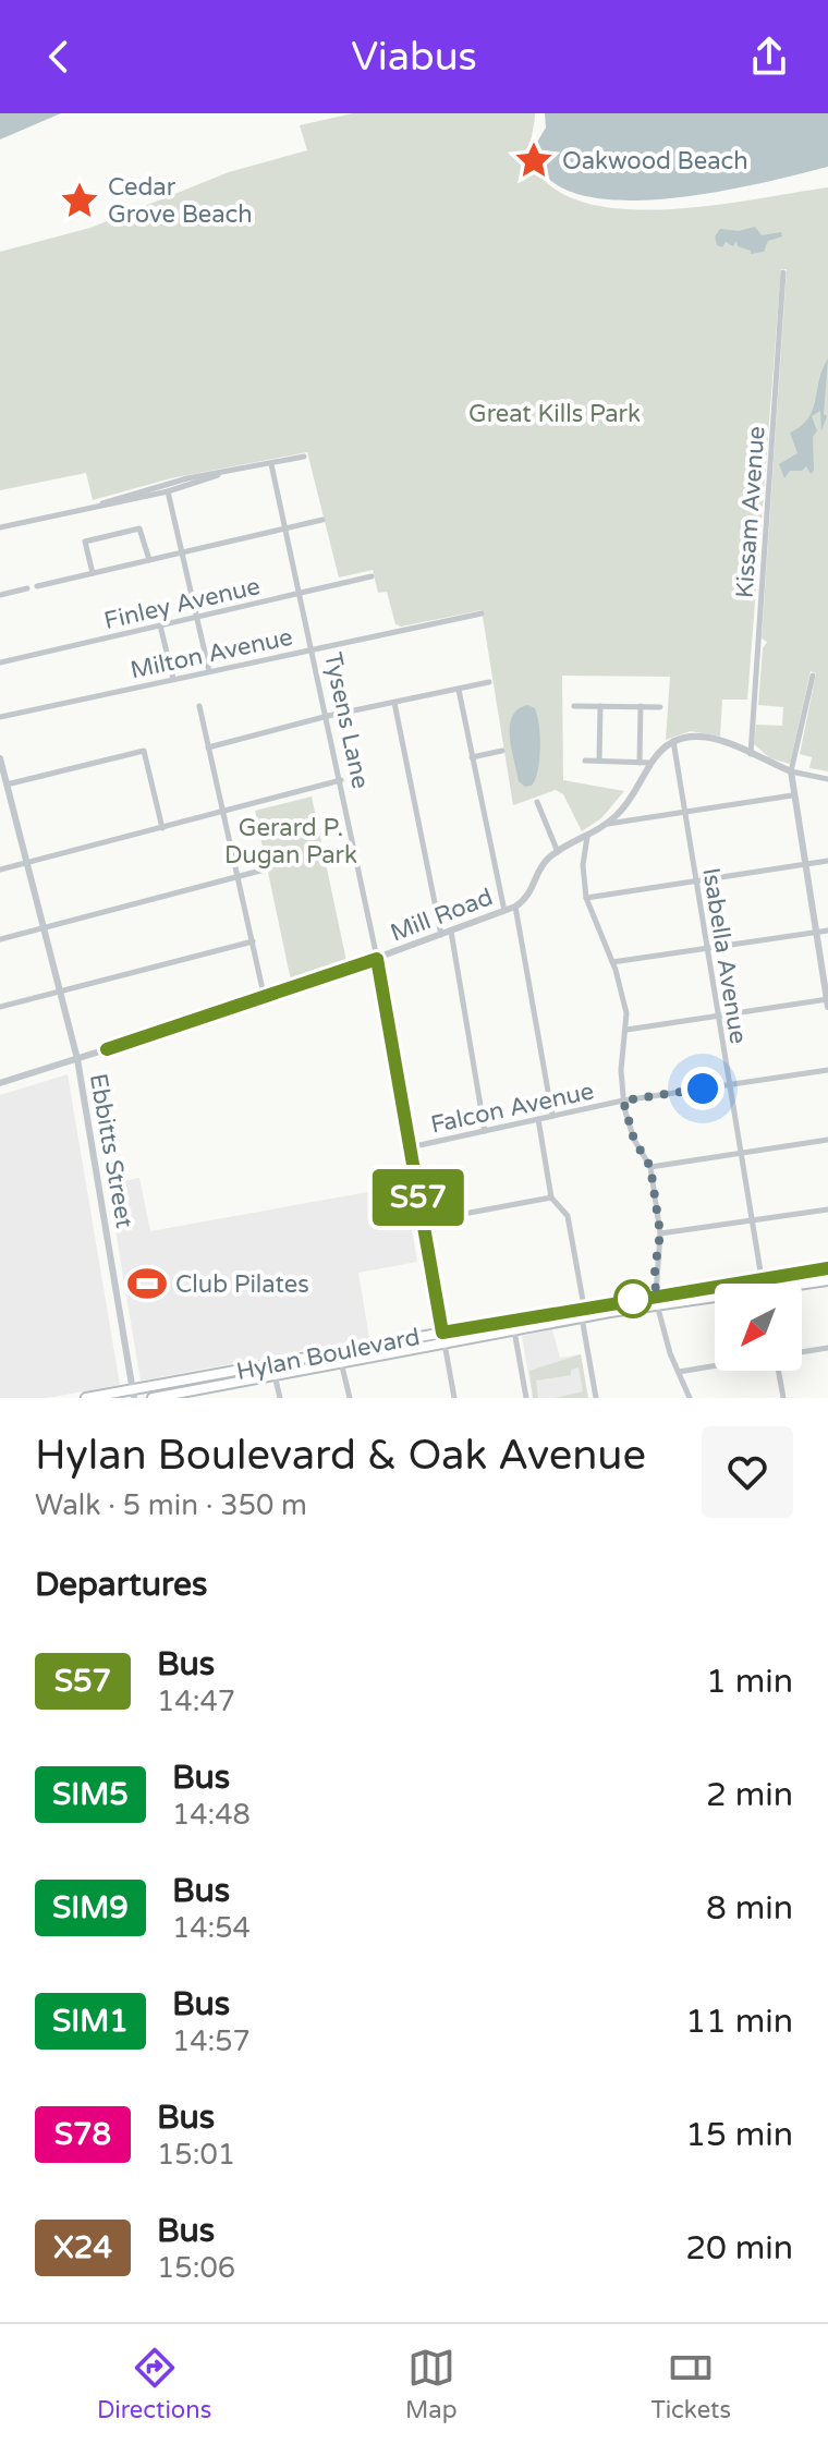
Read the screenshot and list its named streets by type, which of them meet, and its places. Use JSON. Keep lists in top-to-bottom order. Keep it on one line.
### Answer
{"streets":{"main road":["Hylan Boulevard"],"street":["Kissam Avenue","Finley Avenue","Milton Avenue","Tysens Lane","Mill Road","Isabella Avenue","Falcon Avenue","Ebbitts Street"]},"crossings":[["Finley Avenue","Tysens Lane"],["Milton Avenue","Tysens Lane"],["Tysens Lane","Mill Road"],["Tysens Lane","Falcon Avenue"],["Tysens Lane","Hylan Boulevard"],["Mill Road","Isabella Avenue"],["Mill Road","Ebbitts Street"],["Isabella Avenue","Falcon Avenue"],["Ebbitts Street","Hylan Boulevard"]],"parks":["Great Kills Park","Gerard P. Dugan Park"],"places":{"place":["Oakwood Beach","Cedar Grove Beach"],"sports":["Club Pilates"]},"lines":["bus line S57"],"north":"bottom left","page":{"header":"Viabus","on_map":"S57","heading":[["Hylan Boulevard & Oak Avenue","Walk · 5 min · 350 m"],"Departures"],"list":[{"mark":"S57","name":"Bus","note":"14:47","value":"1 min"},{"mark":"SIM5","name":"Bus","note":"14:48","value":"2 min"},{"mark":"SIM9","name":"Bus","note":"14:54","value":"8 min"},{"mark":"SIM1","name":"Bus","note":"14:57","value":"11 min"},{"mark":"S78","name":"Bus","note":"15:01","value":"15 min"},{"mark":"X24","name":"Bus","note":"15:06","value":"20 min"}],"tabs":["Directions","Map","Tickets"]}}
